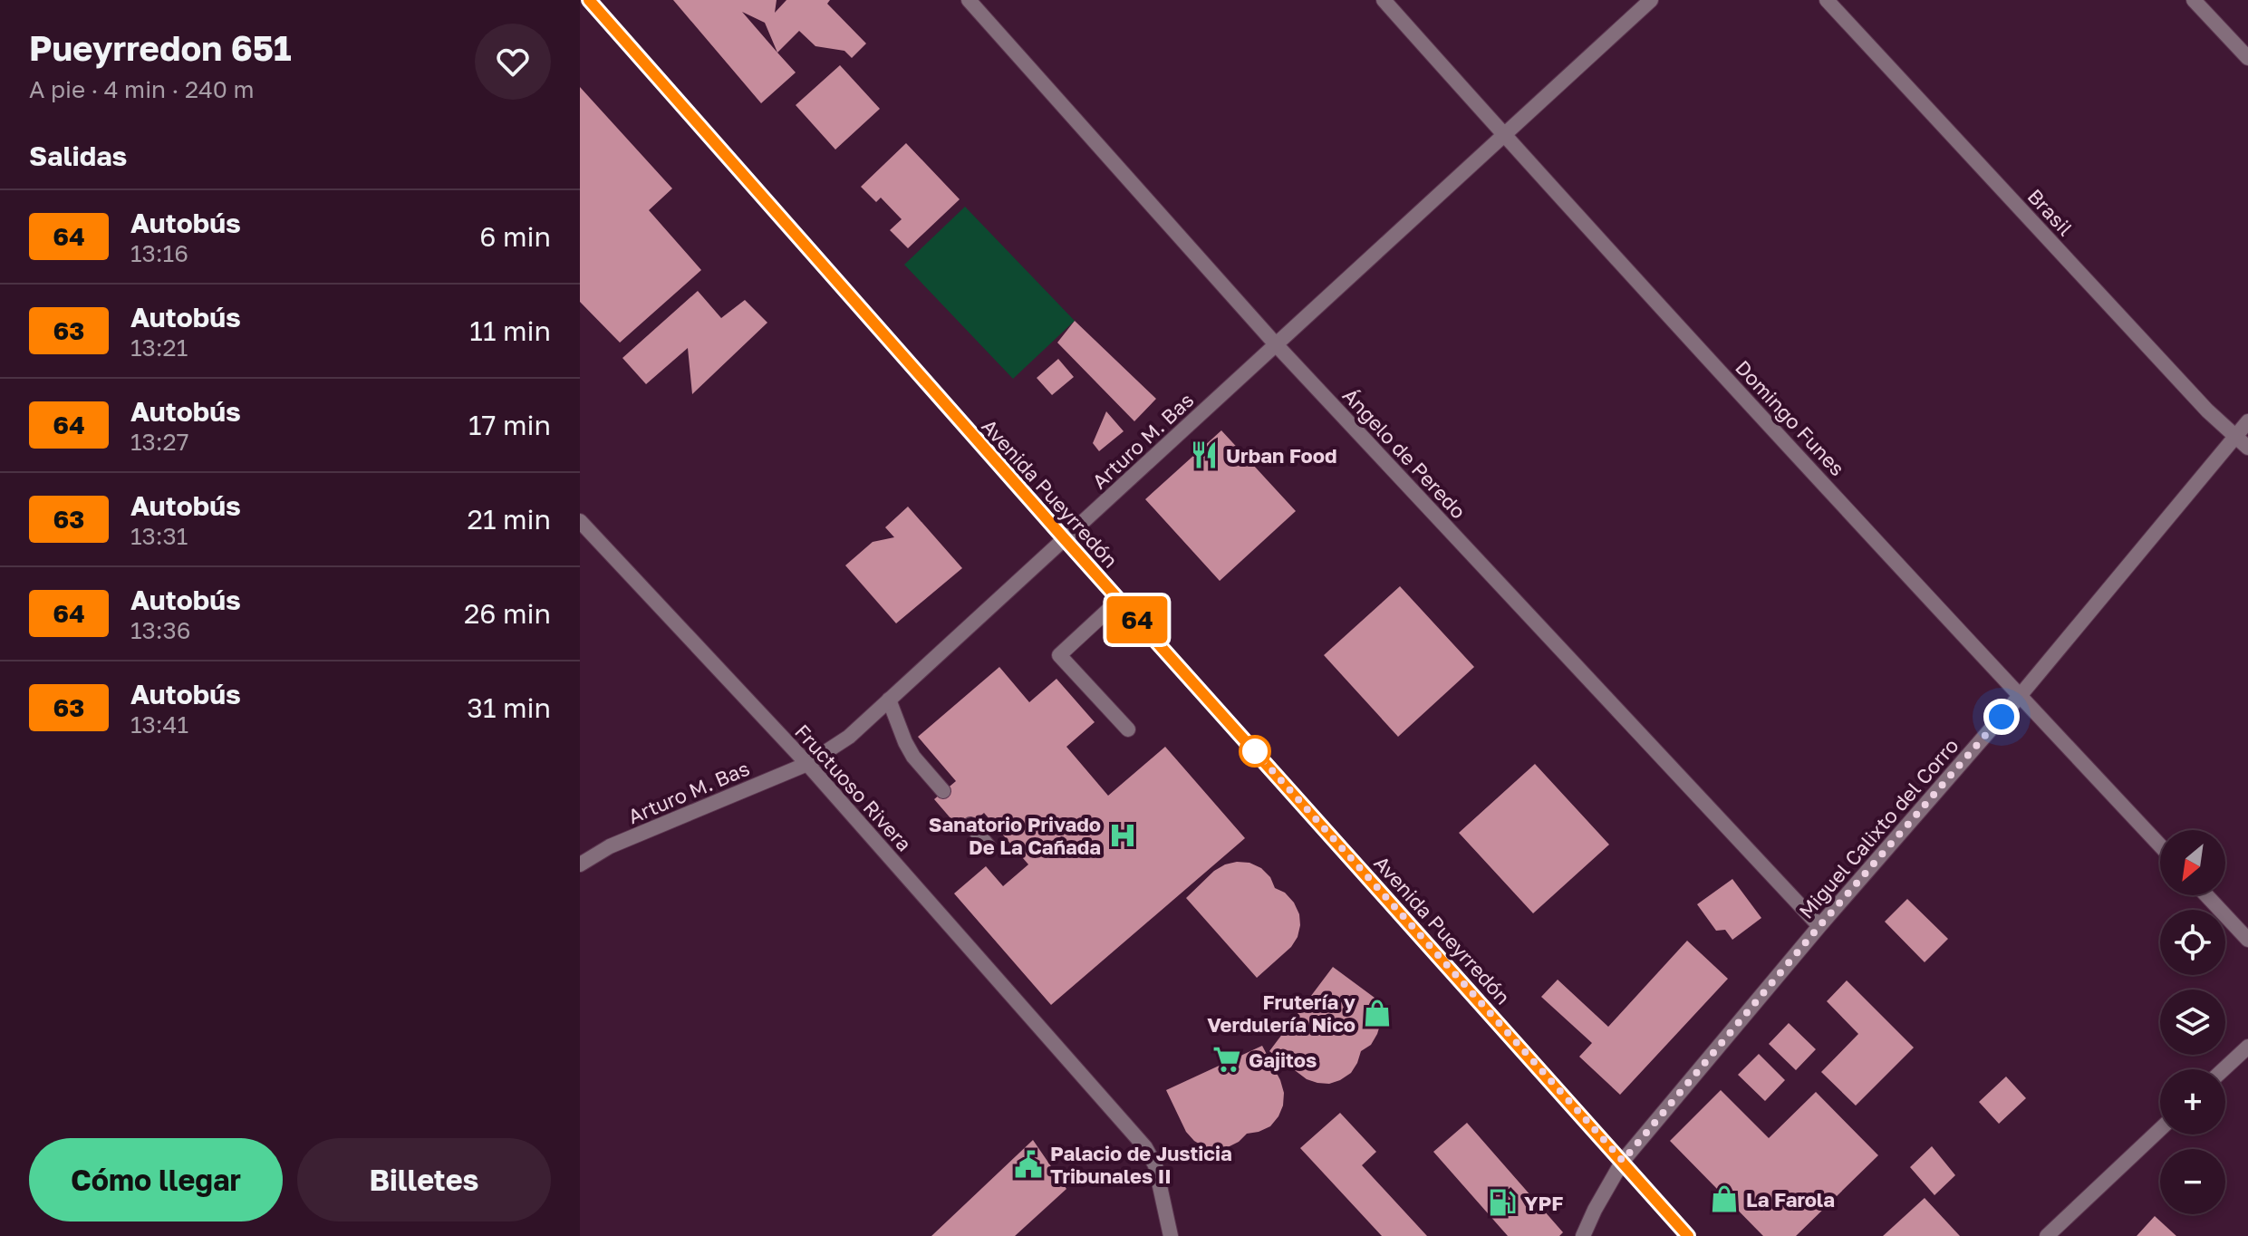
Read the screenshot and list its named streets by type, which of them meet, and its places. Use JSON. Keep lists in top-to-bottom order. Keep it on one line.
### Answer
{"streets":{"main road":["Avenida Pueyrredón"],"street":["Brasil","Domingo Funes","Arturo M. Bas","Ángelo de Peredo","Fructuoso Rivera","Miguel Calixto del Corro"]},"crossings":[["Brasil","Miguel Calixto del Corro"],["Domingo Funes","Arturo M. Bas"],["Domingo Funes","Miguel Calixto del Corro"],["Arturo M. Bas","Ángelo de Peredo"],["Arturo M. Bas","Avenida Pueyrredón"],["Arturo M. Bas","Fructuoso Rivera"],["Ángelo de Peredo","Miguel Calixto del Corro"],["Avenida Pueyrredón","Miguel Calixto del Corro"]],"places":{"restaurant":["Urban Food"],"hospital":["Sanatorio Privado De La Cañada"],"shop":["Frutería y Verdulería Nico","La Farola"],"supermarket":["Gajitos"],"public building":["Palacio de Justicia Tribunales II"],"fuel station":["YPF"]},"lines":["bus line 64"],"north":"bottom left","page":{"heading":[["Pueyrredon 651","A pie · 4 min · 240 m"],"Salidas"],"on_map":"64","list":[{"mark":"64","name":"Autobús","note":"13:16","value":"6 min"},{"mark":"63","name":"Autobús","note":"13:21","value":"11 min"},{"mark":"64","name":"Autobús","note":"13:27","value":"17 min"},{"mark":"63","name":"Autobús","note":"13:31","value":"21 min"},{"mark":"64","name":"Autobús","note":"13:36","value":"26 min"},{"mark":"63","name":"Autobús","note":"13:41","value":"31 min"}],"map_buttons":["+","−"],"buttons":["Cómo llegar","Billetes"]}}
